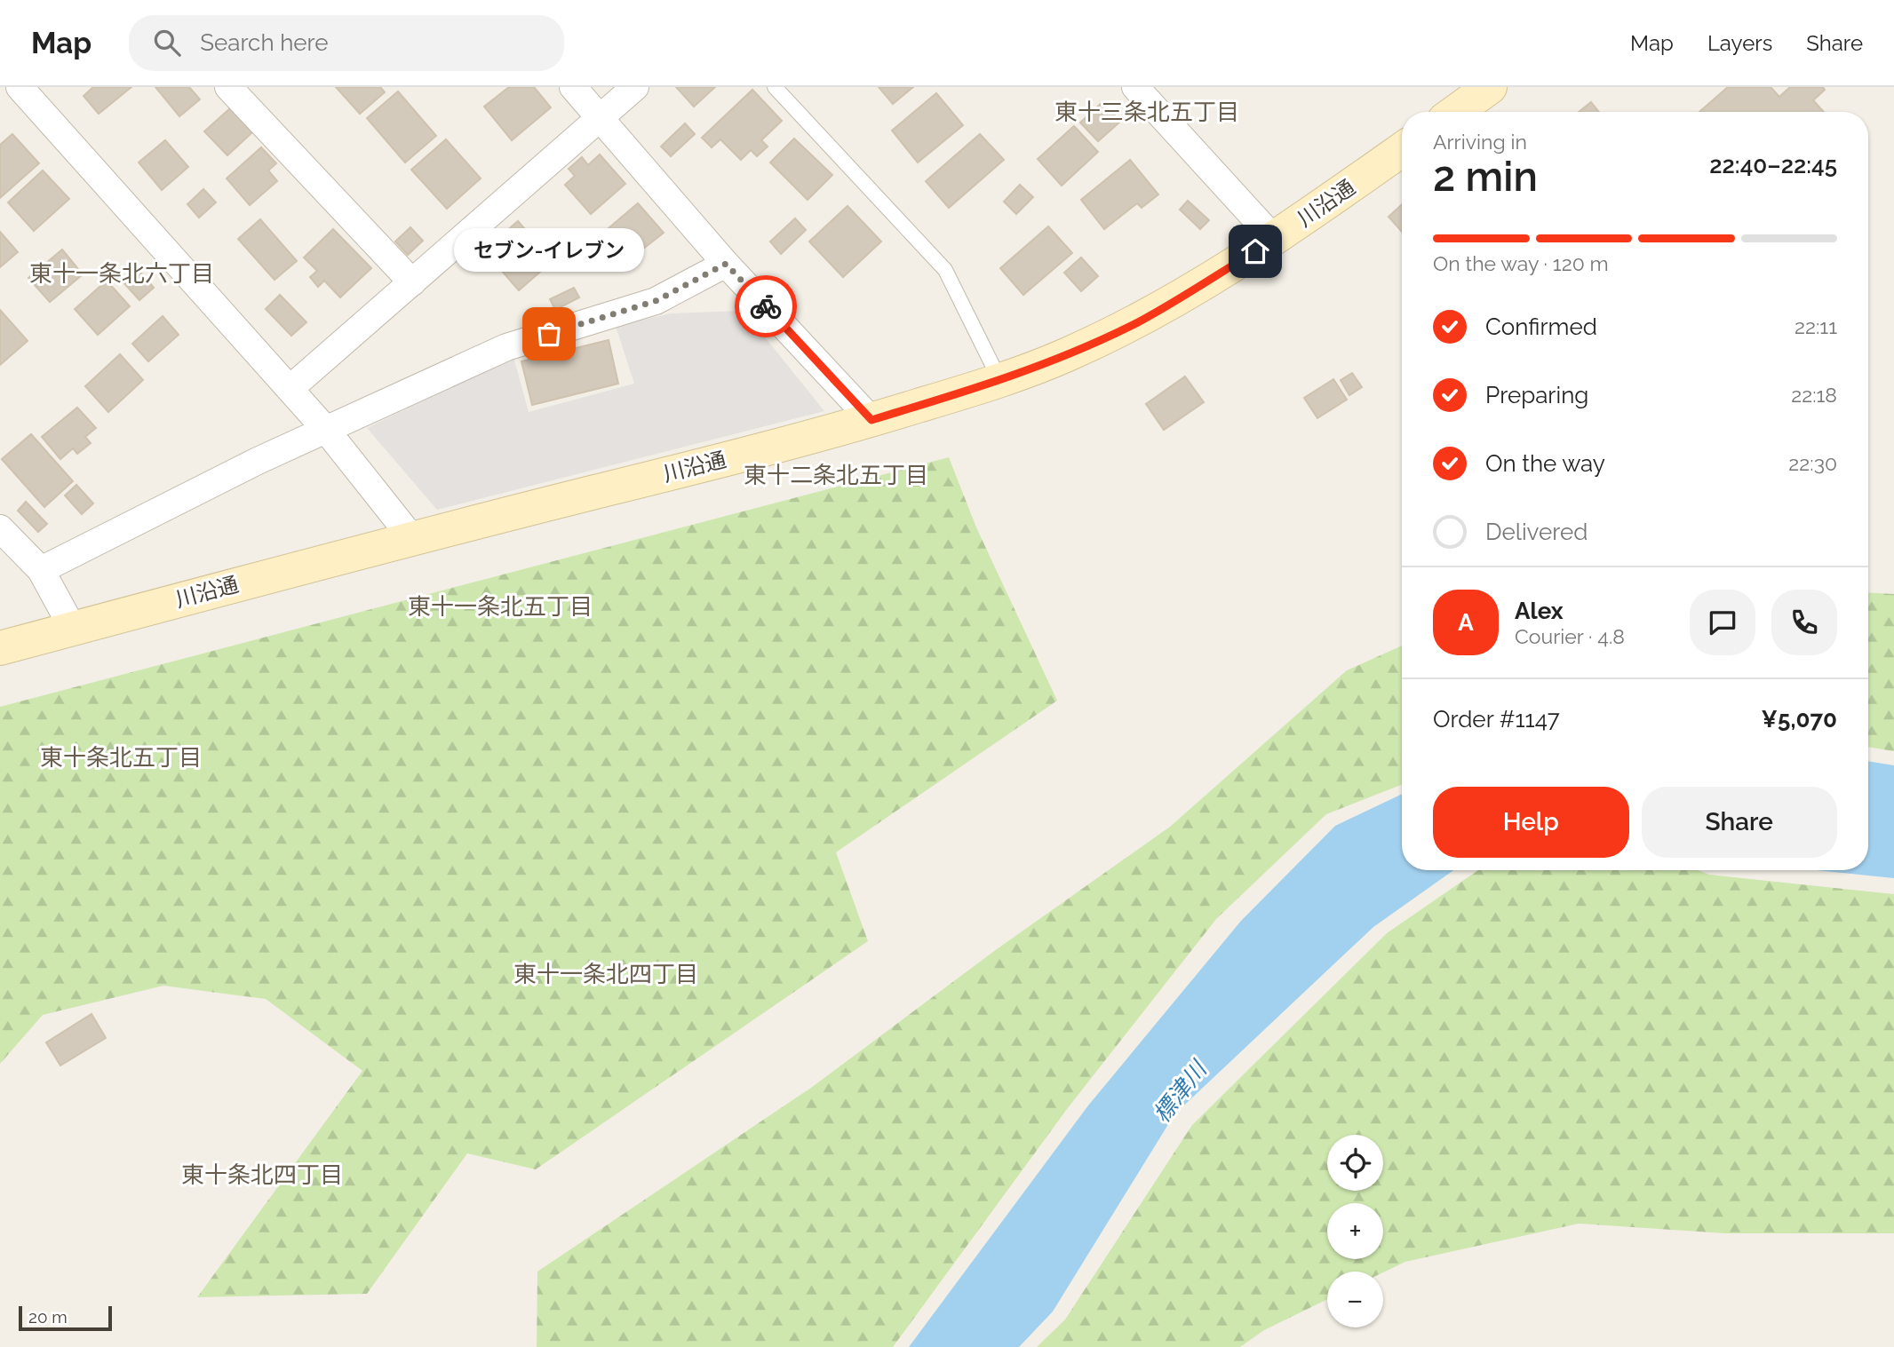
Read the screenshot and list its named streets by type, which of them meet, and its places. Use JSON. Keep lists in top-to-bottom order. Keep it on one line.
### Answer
{"streets":{"street":["川沿通"]},"districts":["東十三条北五丁目","東十一条北六丁目","東十二条北五丁目","東十一条北五丁目","東十条北五丁目","東十一条北四丁目","東十条北四丁目"],"water":["標津川"],"places":["セブン-イレブン"],"scale_bar":"20 m","page":{"header":"Map","search":"Search here","nav":["Map","Layers","Share"],"heading":["2 min","Arriving in","22:40–22:45"],"panel":["Alex","Courier · 4.8","Order #1147","¥5,070"],"bar":"On the way · 120 m","bubble":"セブン-イレブン","list":[["Confirmed","22:11"],["Preparing","22:18"],["On the way","22:30"],"Delivered"],"round":"A","buttons":["Help","Share"],"map_buttons":["+","−"],"scale":"20 m"}}
